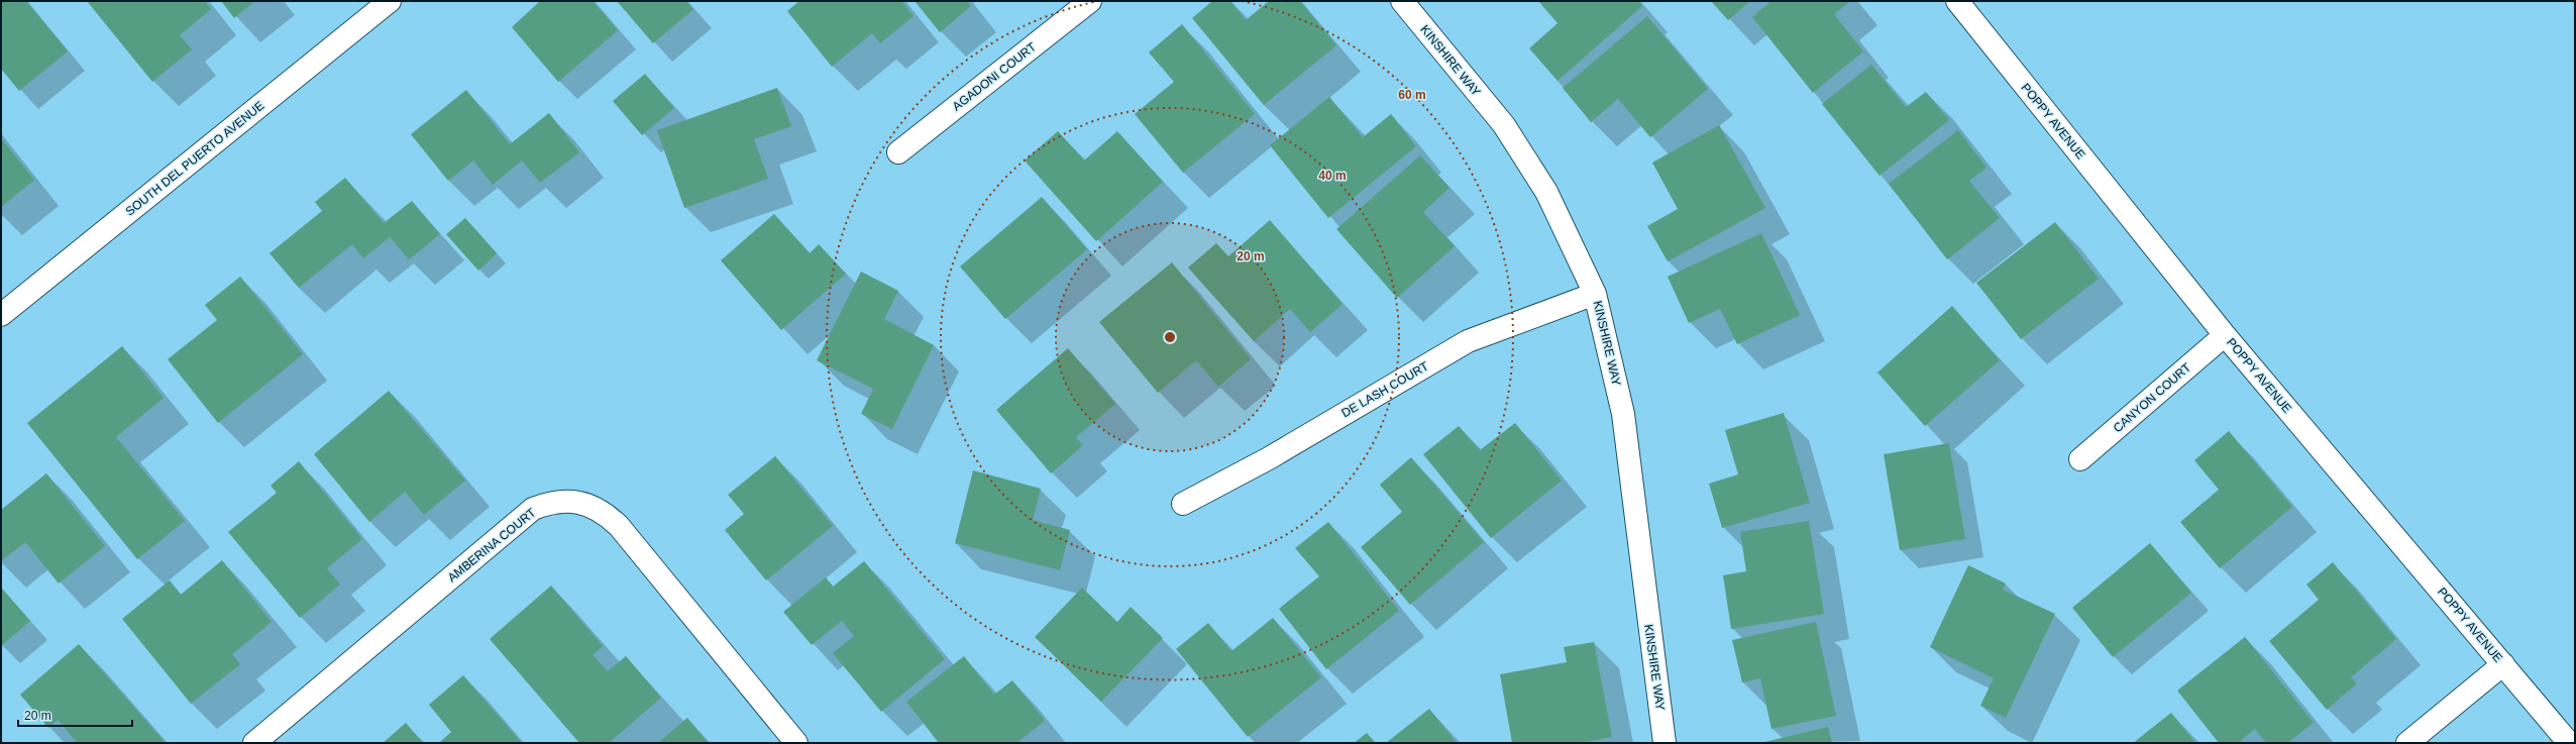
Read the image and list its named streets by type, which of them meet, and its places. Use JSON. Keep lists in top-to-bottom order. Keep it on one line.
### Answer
{"streets":{"street":["KINSHIRE WAY","AGADONI COURT","POPPY AVENUE","SOUTH DEL PUERTO AVENUE","DE LASH COURT","CANYON COURT","AMBERINA COURT"]},"crossings":[["KINSHIRE WAY","DE LASH COURT"],["POPPY AVENUE","CANYON COURT"]],"scale_bar":"20 m","rings":["60 m","40 m","20 m"]}
